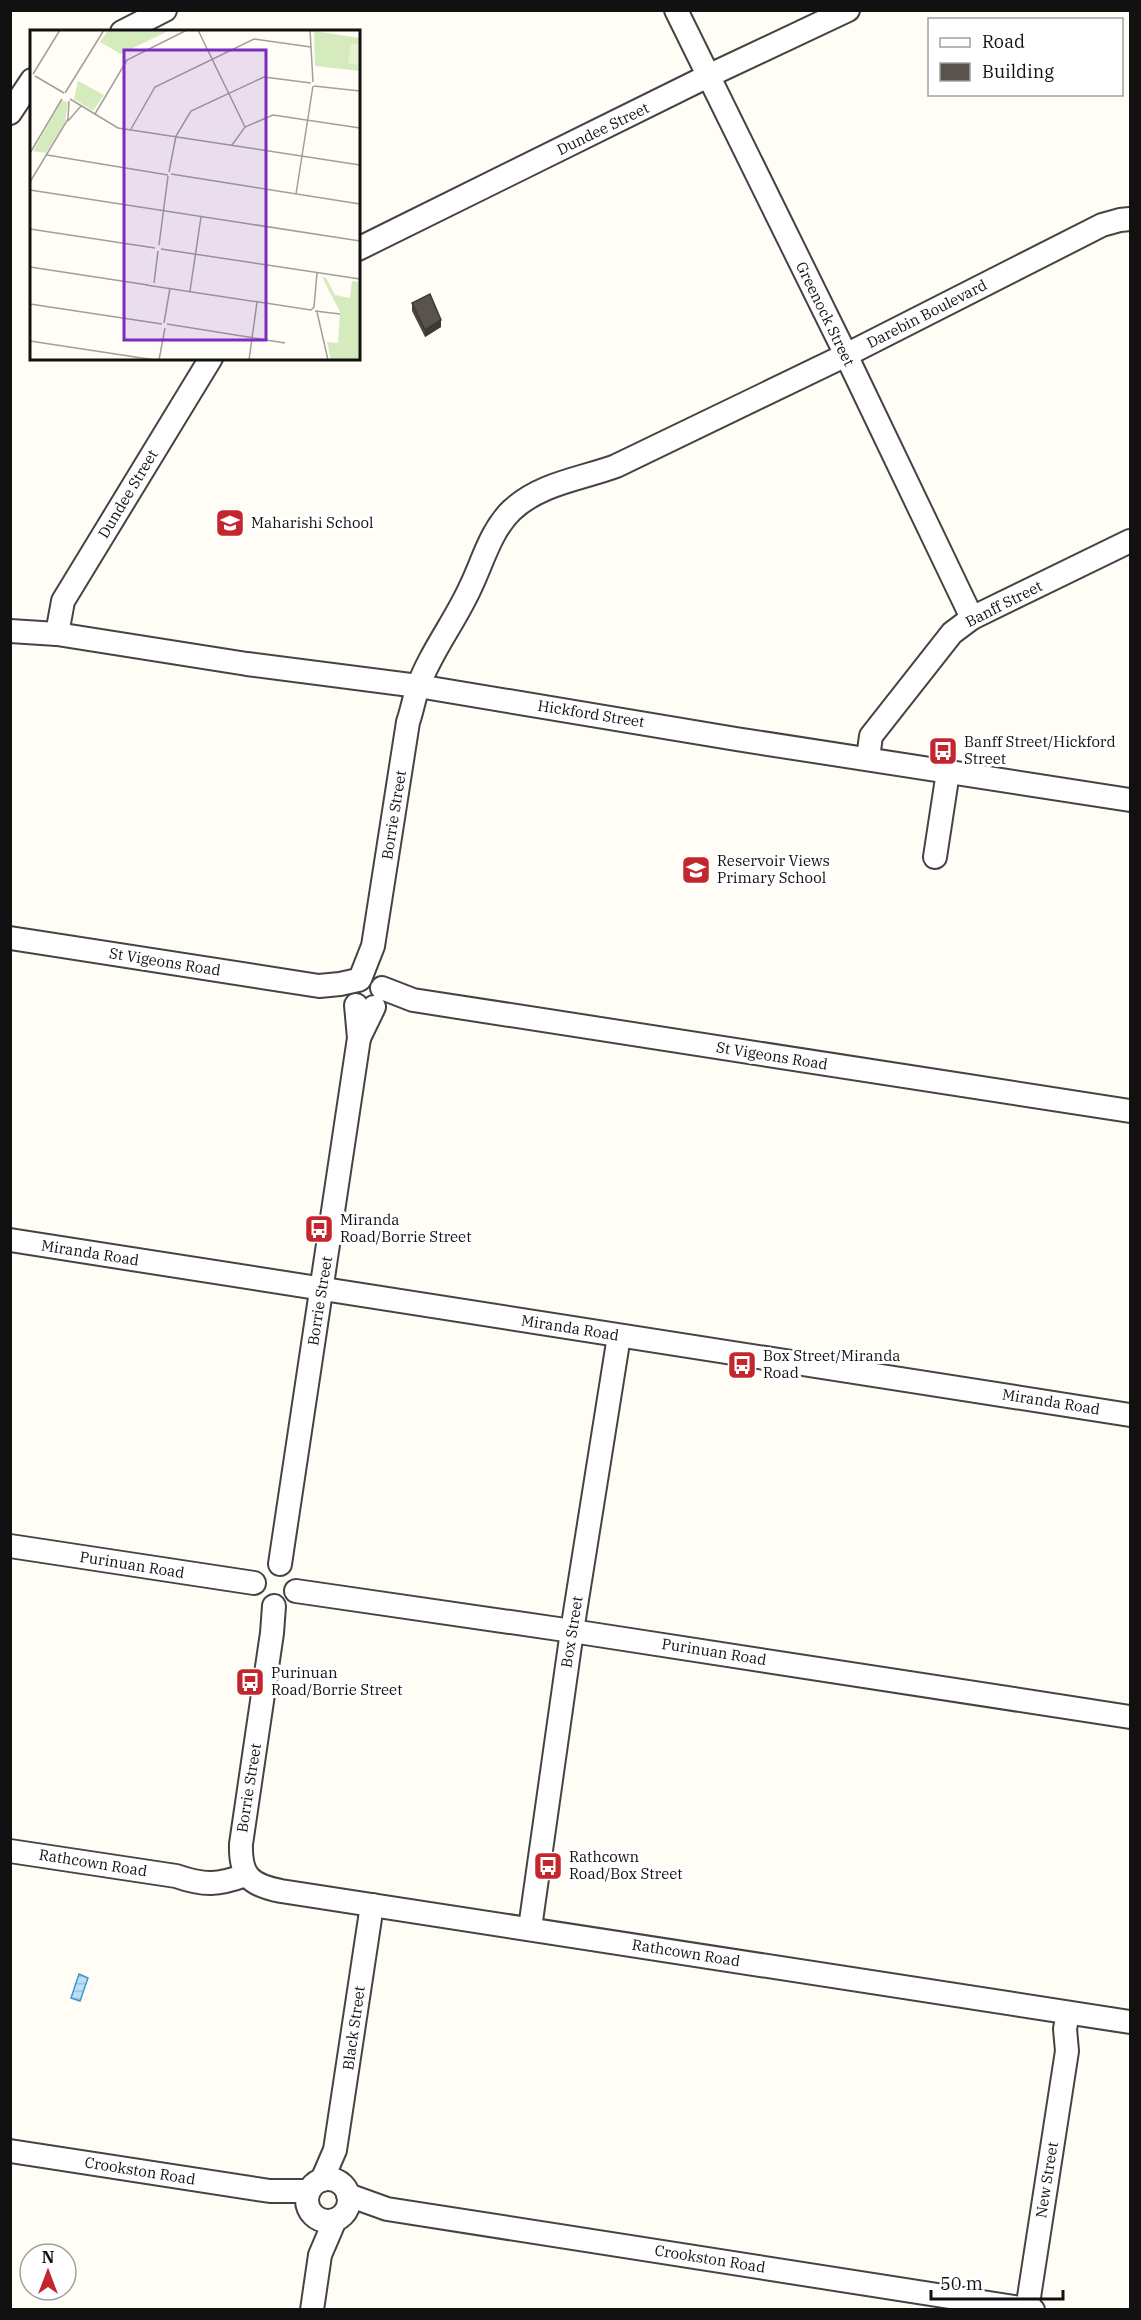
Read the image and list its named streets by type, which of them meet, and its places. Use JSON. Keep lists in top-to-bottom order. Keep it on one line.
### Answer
{"streets":{"street":["Dundee Street","Greenock Street","Darebin Boulevard","Banff Street","Hickford Street","Borrie Street","St Vigeons Road","Miranda Road","Purinuan Road","Box Street","Rathcown Road","Black Street","Crookston Road","New Street"]},"crossings":[["Dundee Street","Greenock Street"],["Dundee Street","Hickford Street"],["Greenock Street","Darebin Boulevard"],["Greenock Street","Banff Street"],["Darebin Boulevard","Hickford Street"],["Darebin Boulevard","Borrie Street"],["Banff Street","Hickford Street"],["Hickford Street","Borrie Street"],["Borrie Street","St Vigeons Road"],["Borrie Street","Miranda Road"],["Borrie Street","Purinuan Road"],["Borrie Street","Rathcown Road"],["Miranda Road","Box Street"],["Purinuan Road","Box Street"],["Box Street","Rathcown Road"],["Rathcown Road","Black Street"],["Rathcown Road","New Street"],["Black Street","Crookston Road"],["Crookston Road","New Street"]],"places":{"school or university":["Maharishi School","Reservoir Views Primary School"],"bus stop":["Banff Street/Hickford Street","Miranda Road/Borrie Street","Box Street/Miranda Road","Purinuan Road/Borrie Street","Rathcown Road/Box Street"]},"legend":["Road","Building"],"scale_bar":"50 m","north":"top"}
